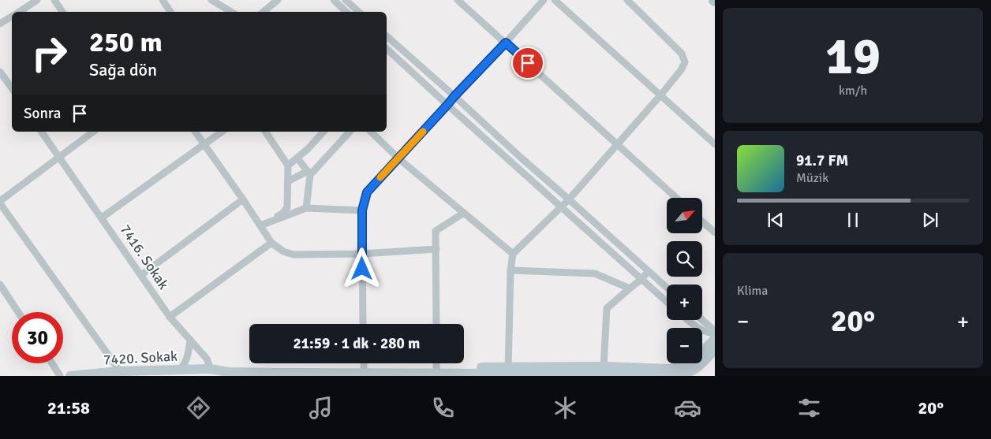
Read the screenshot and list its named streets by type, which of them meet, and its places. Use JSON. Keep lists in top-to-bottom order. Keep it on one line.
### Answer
{"streets":{"street":["7416. Sokak","7420. Sokak"]},"crossings":[["7416. Sokak","7420. Sokak"]],"north":"top right","page":{"tile":[["19","km/h"],"Klima"],"turn":["250 m","Sağa dön"],"then":"Sonra","song":["91.7 FM","Müzik"],"map_buttons":["+","−"],"heat":["−","20°","+"],"limit":"30","trip":"21:59 · 1 dk · 280 m","tabs":["21:58","20°"]}}
